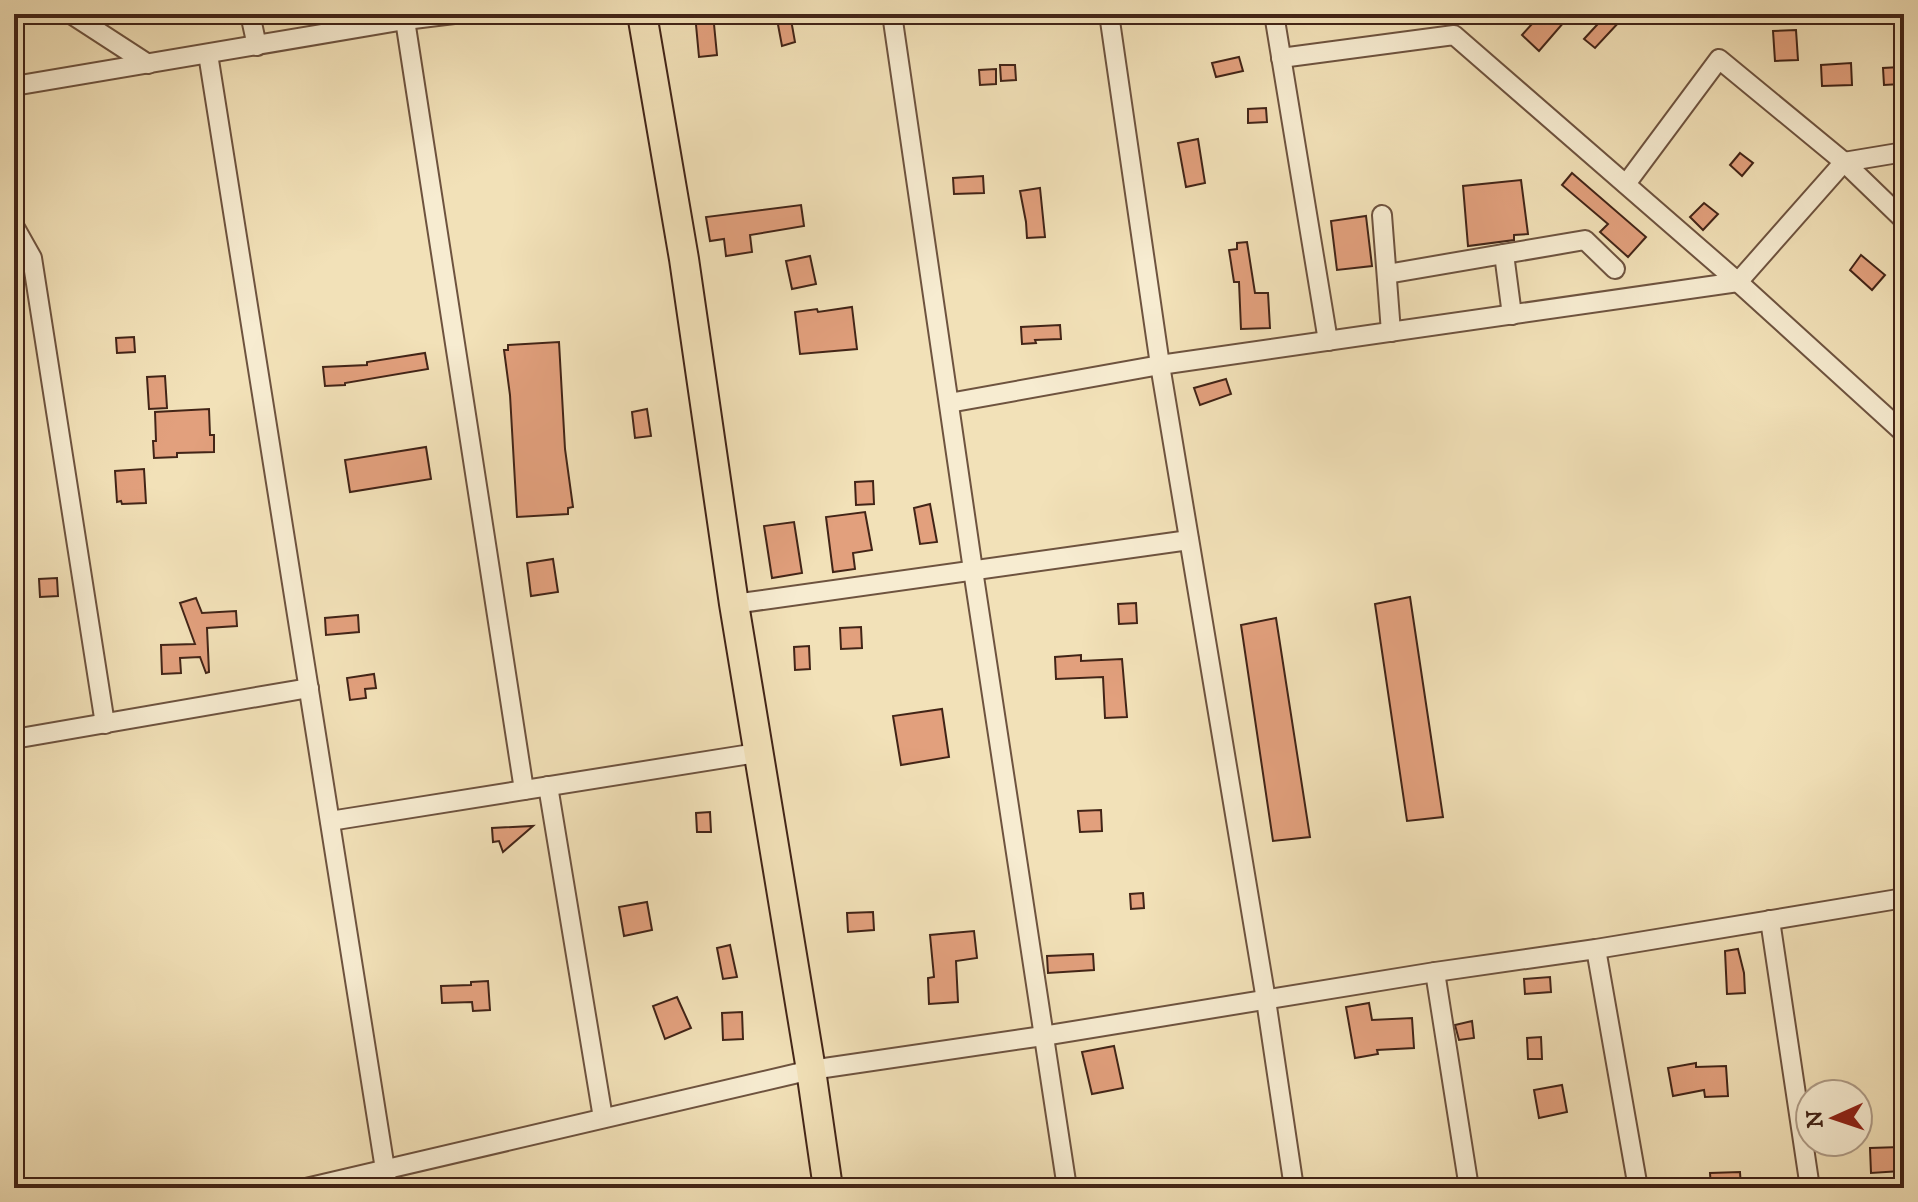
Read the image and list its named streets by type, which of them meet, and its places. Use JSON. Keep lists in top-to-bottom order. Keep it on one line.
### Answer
{"north":"left"}
